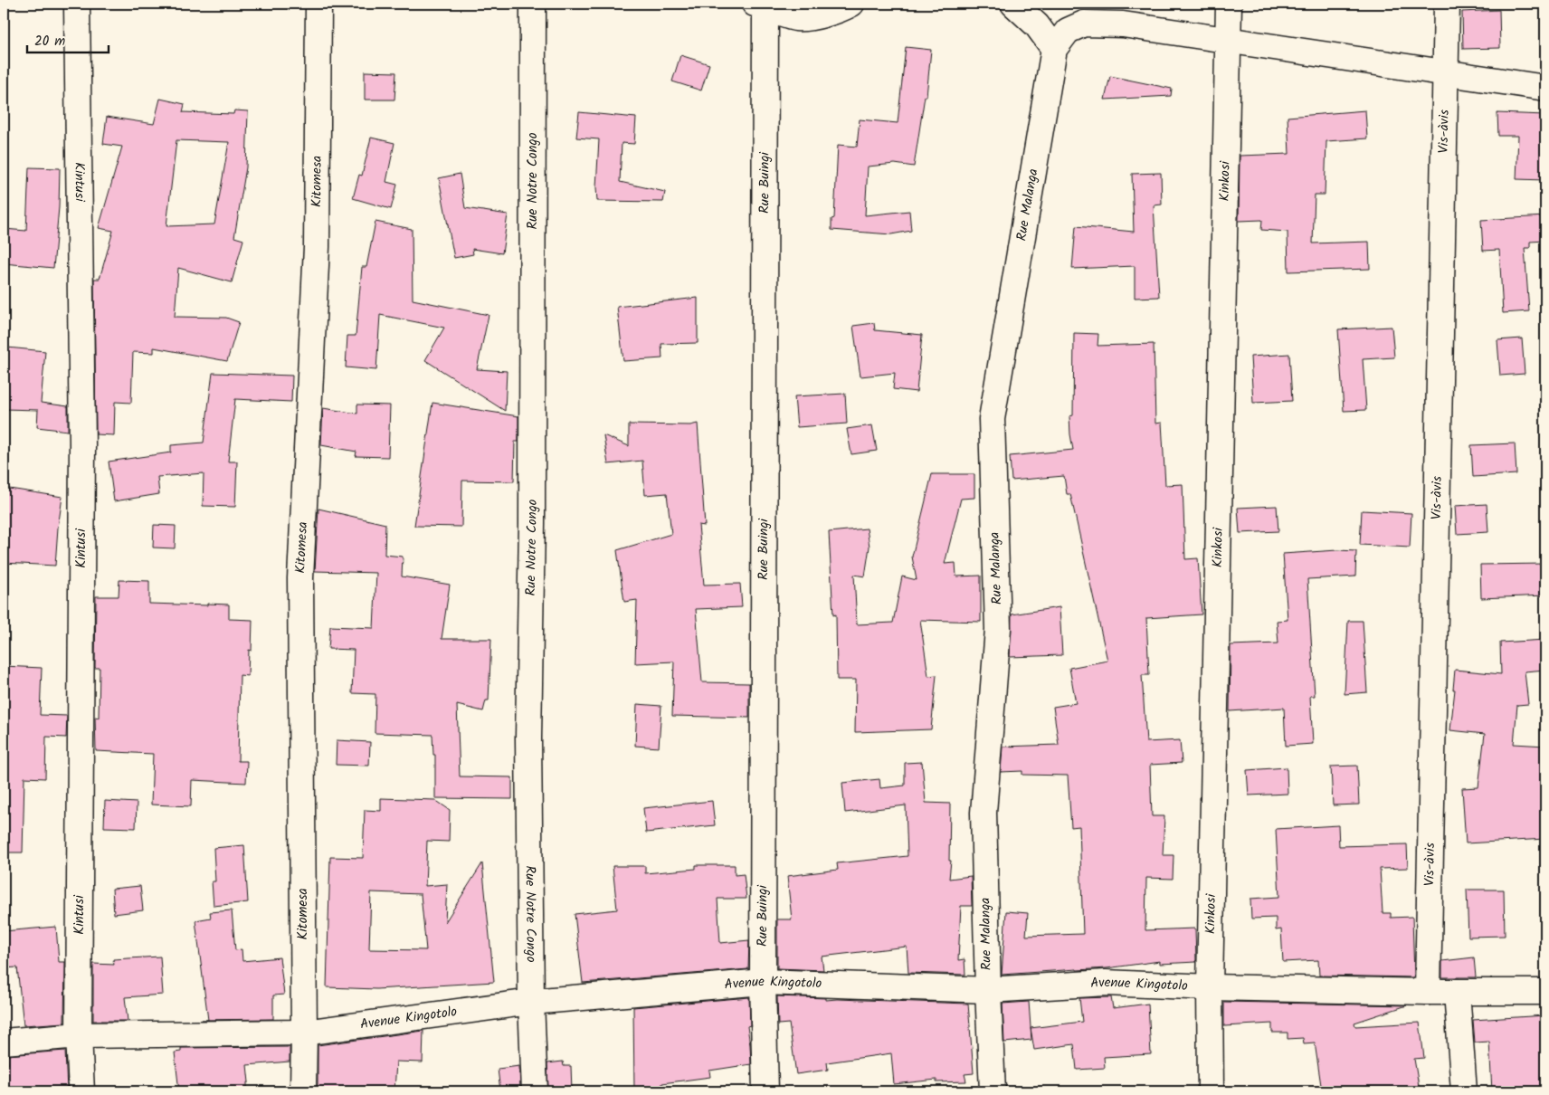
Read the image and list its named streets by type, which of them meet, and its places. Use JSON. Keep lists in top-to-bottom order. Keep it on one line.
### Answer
{"streets":{"street":["Vis-àvis","Kitomesa","Rue Notre Congo","Kinkosi","Kintusi","Rue Buingi","Rue Malanga","Avenue Kingotolo"]},"crossings":[["Vis-àvis","Avenue Kingotolo"],["Kitomesa","Avenue Kingotolo"],["Rue Notre Congo","Avenue Kingotolo"],["Kinkosi","Avenue Kingotolo"],["Kintusi","Avenue Kingotolo"],["Rue Buingi","Avenue Kingotolo"],["Rue Malanga","Avenue Kingotolo"]],"scale_bar":"20 m"}
